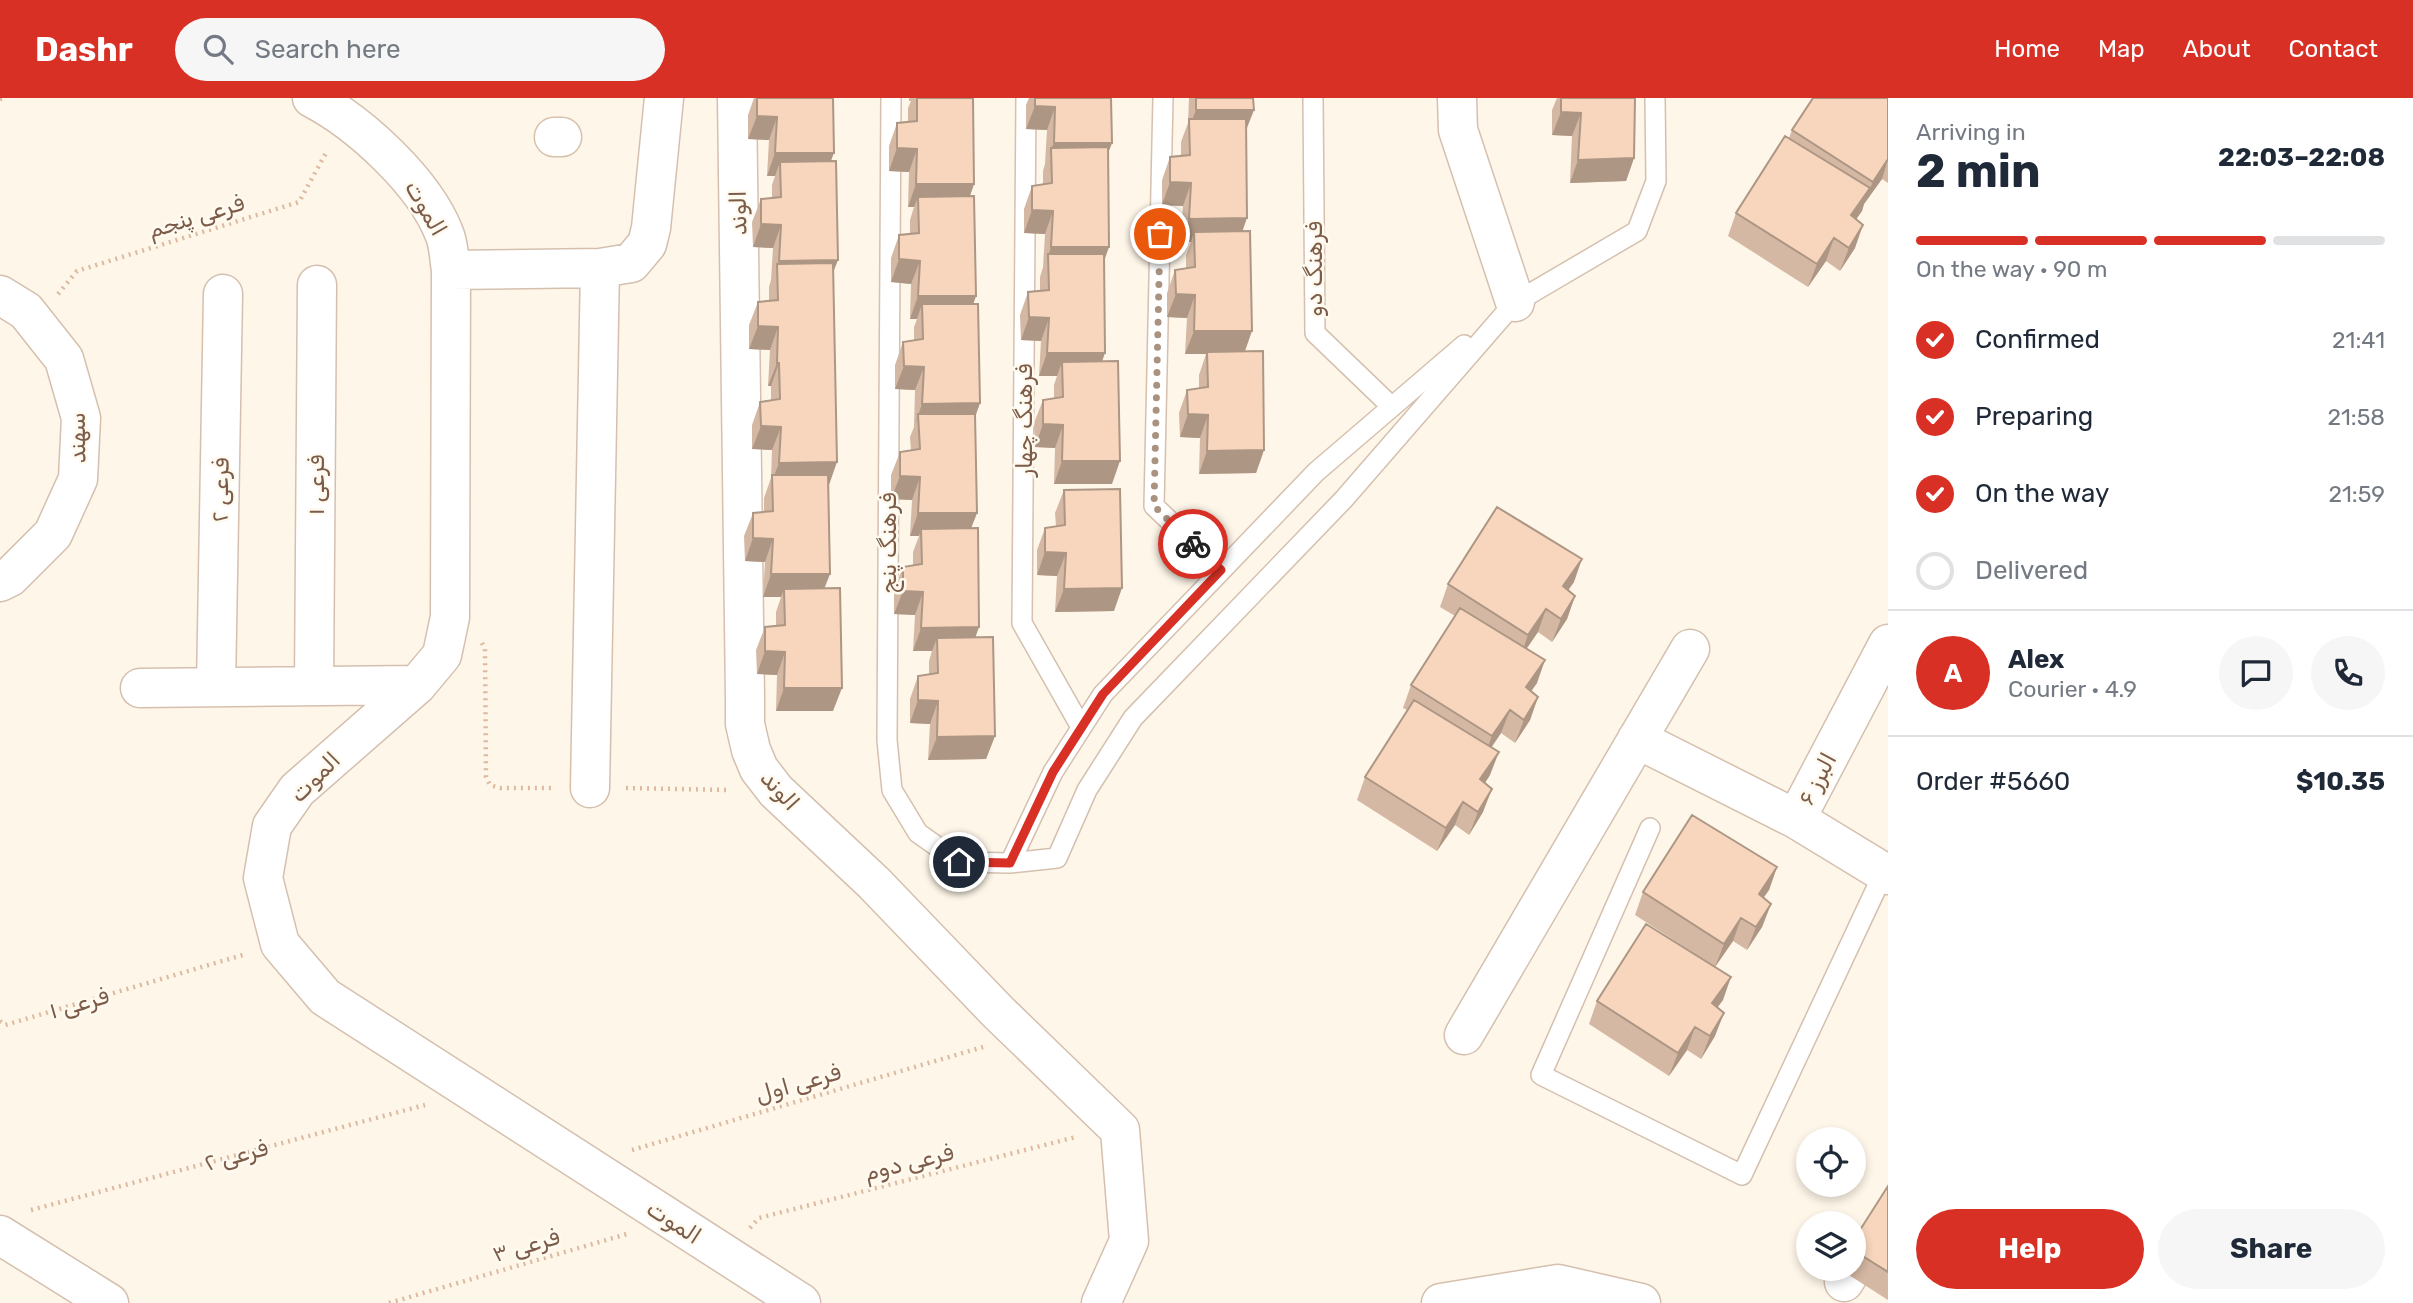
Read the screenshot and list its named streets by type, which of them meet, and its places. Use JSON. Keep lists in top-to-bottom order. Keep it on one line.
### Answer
{"streets":{"street":["الموت","الوند","سهند","فرعی ۱","فرعی ۲","البرز ۶"],"lane":["فرهنگ دو","فرهنگ چهار","فرهنگ پنج"],"path":["فرعی پنجم","فرعی اول","فرعی دوم","فرعی ۳"]},"crossings":[["الموت","فرعی پنجم"],["الموت","فرعی ۱"],["الموت","فرعی ۲"],["الموت","فرعی اول"],["الموت","فرعی دوم"],["الموت","فرعی ۳"],["الوند","فرعی اول"],["الوند","فرعی دوم"],["فرعی پنجم","سهند"]],"page":{"header":"Dashr","search":"Search here","nav":["Home","Map","About","Contact"],"heading":["2 min","Arriving in","22:03–22:08"],"panel":["Alex","Courier · 4.9","Order #5660","$10.35"],"bar":"On the way · 90 m","list":[["Confirmed","21:41"],["Preparing","21:58"],["On the way","21:59"],"Delivered"],"round":"A","buttons":["Help","Share"]}}
